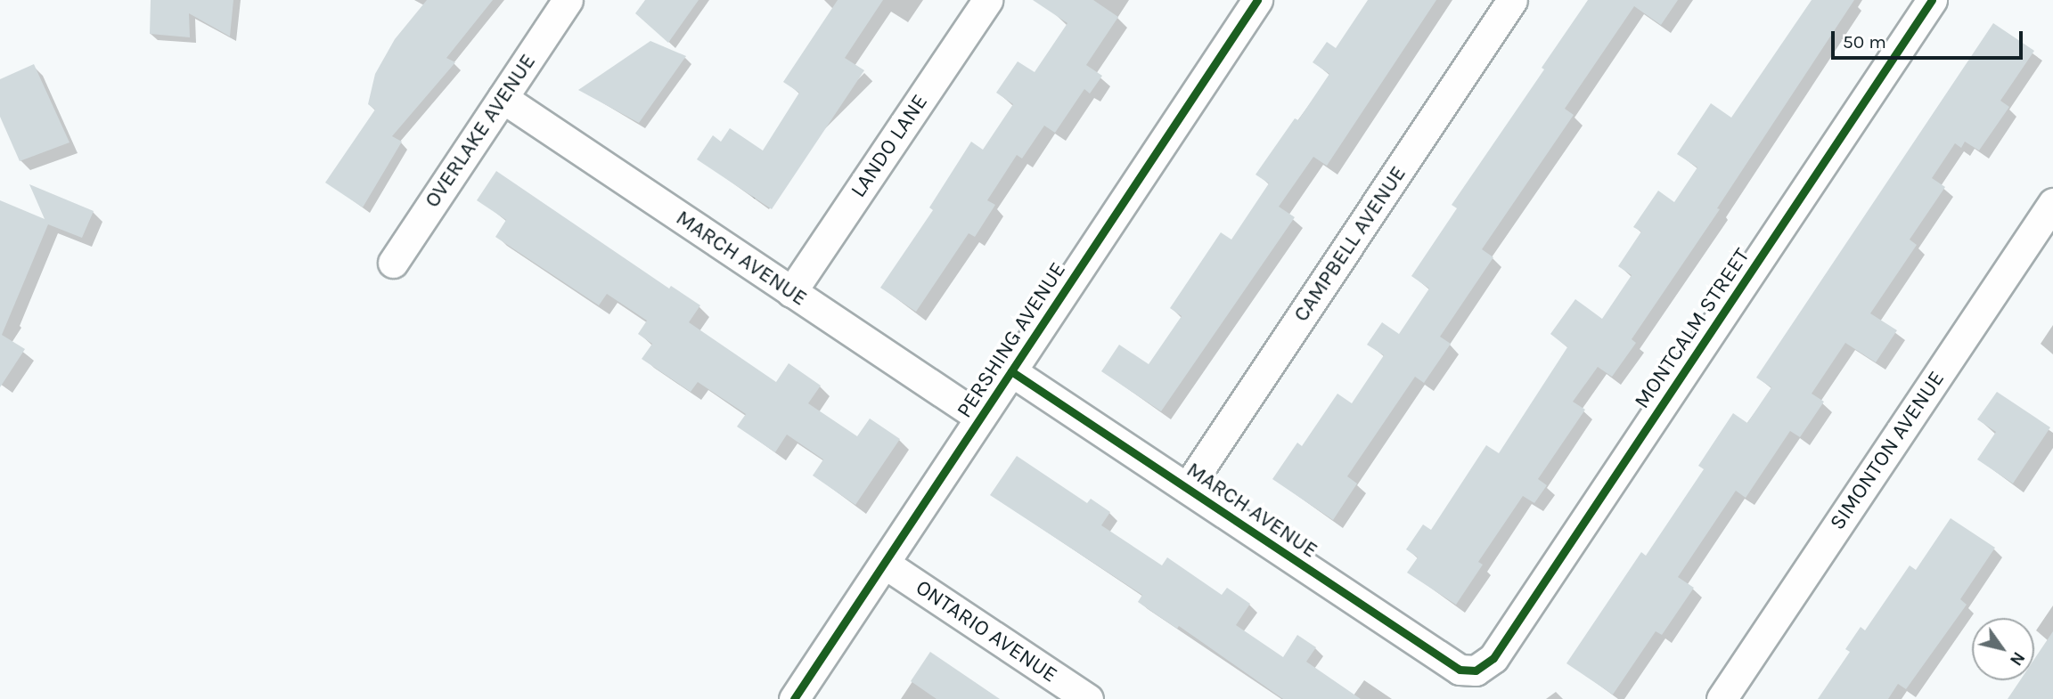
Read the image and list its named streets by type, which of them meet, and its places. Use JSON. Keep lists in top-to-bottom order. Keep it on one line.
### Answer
{"streets":{"street":["OVERLAKE AVENUE","LANDO LANE","CAMPBELL AVENUE","MARCH AVENUE","MONTCALM STREET","PERSHING AVENUE","SIMONTON AVENUE","ONTARIO AVENUE"]},"crossings":[["OVERLAKE AVENUE","MARCH AVENUE"],["LANDO LANE","MARCH AVENUE"],["CAMPBELL AVENUE","MARCH AVENUE"],["MARCH AVENUE","MONTCALM STREET"],["MARCH AVENUE","PERSHING AVENUE"],["PERSHING AVENUE","ONTARIO AVENUE"]],"scale_bar":"50 m","north":"bottom right"}
